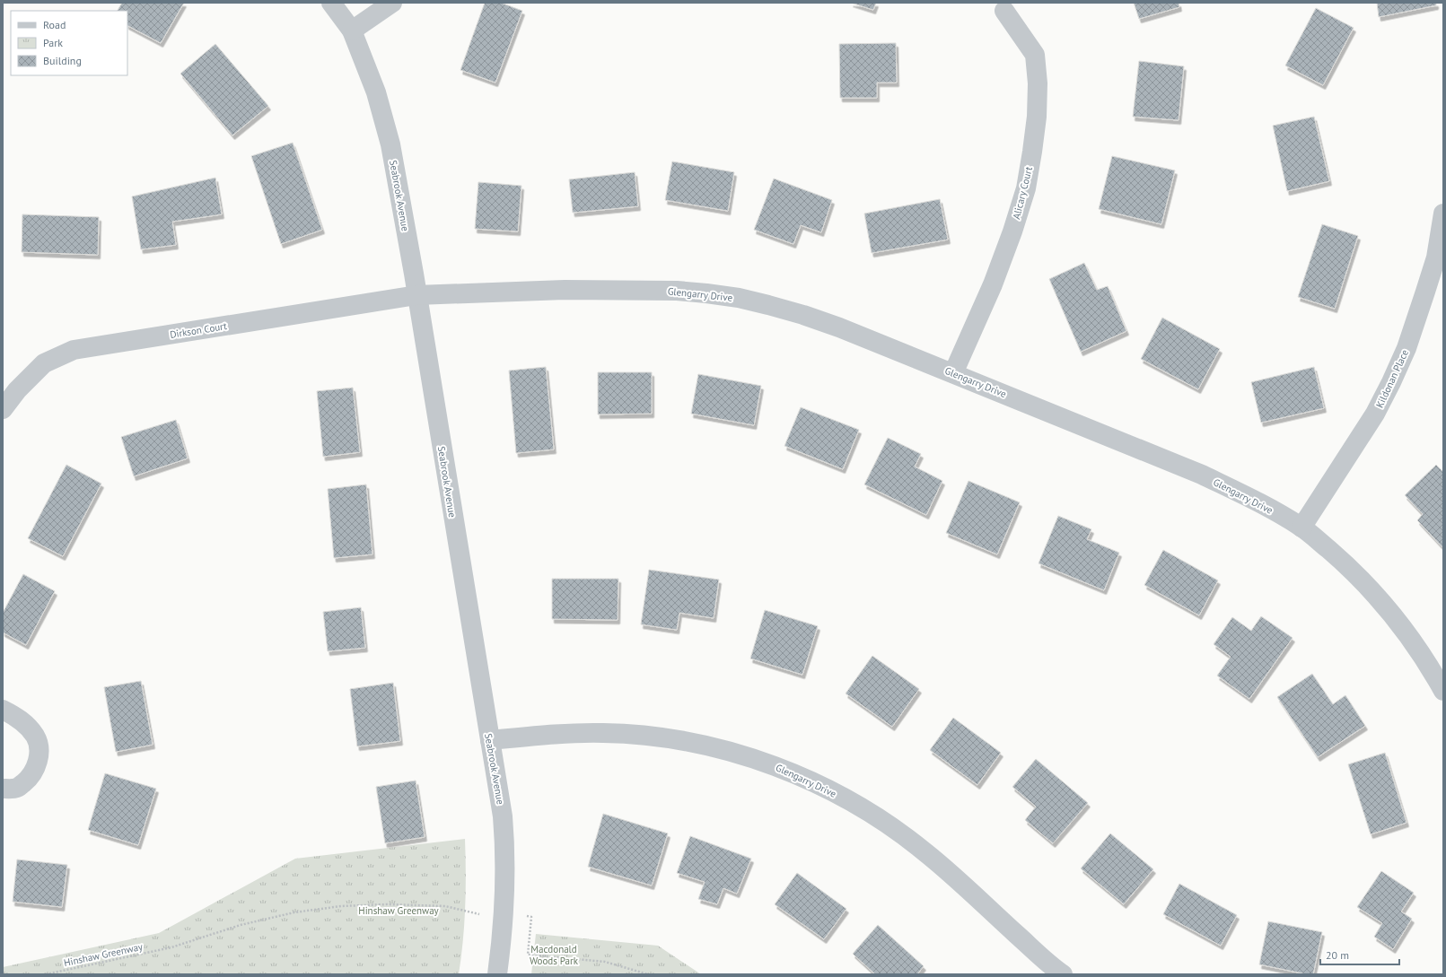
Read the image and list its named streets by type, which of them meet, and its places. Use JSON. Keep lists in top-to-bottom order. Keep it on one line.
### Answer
{"streets":{"street":["Alicary Court","Seabrook Avenue","Glengarry Drive","Dirkson Court","Kildonan Place"],"path":["Hinshaw Greenway"]},"crossings":[["Alicary Court","Glengarry Drive"],["Seabrook Avenue","Glengarry Drive"],["Seabrook Avenue","Dirkson Court"],["Glengarry Drive","Dirkson Court"],["Glengarry Drive","Kildonan Place"]],"parks":["Hinshaw Greenway","Macdonald Woods Park"],"legend":["Road","Park","Building"],"scale_bar":"20 m"}
